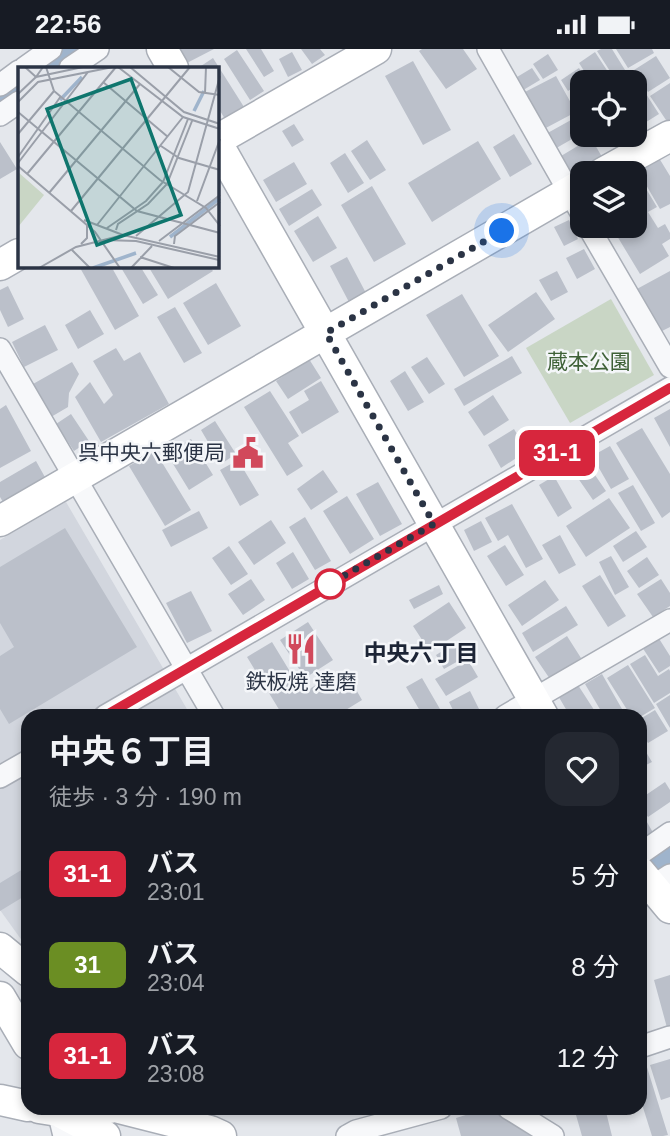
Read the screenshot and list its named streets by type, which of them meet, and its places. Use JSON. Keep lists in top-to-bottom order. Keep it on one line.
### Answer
{"districts":["中央六丁目"],"parks":["蔵本公園"],"places":{"public building":["呉中央六郵便局"],"restaurant":["鉄板焼 達磨"]},"lines":["bus line 31-1"],"page":{"status":"22:56","on_map":"31-1","heading":["中央６丁目","徒歩 · 3 分 · 190 m"],"list":[{"mark":"31-1","name":"バス","note":"23:01","value":"5 分"},{"mark":"31","name":"バス","note":"23:04","value":"8 分"},{"mark":"31-1","name":"バス","note":"23:08","value":"12 分"}]}}
